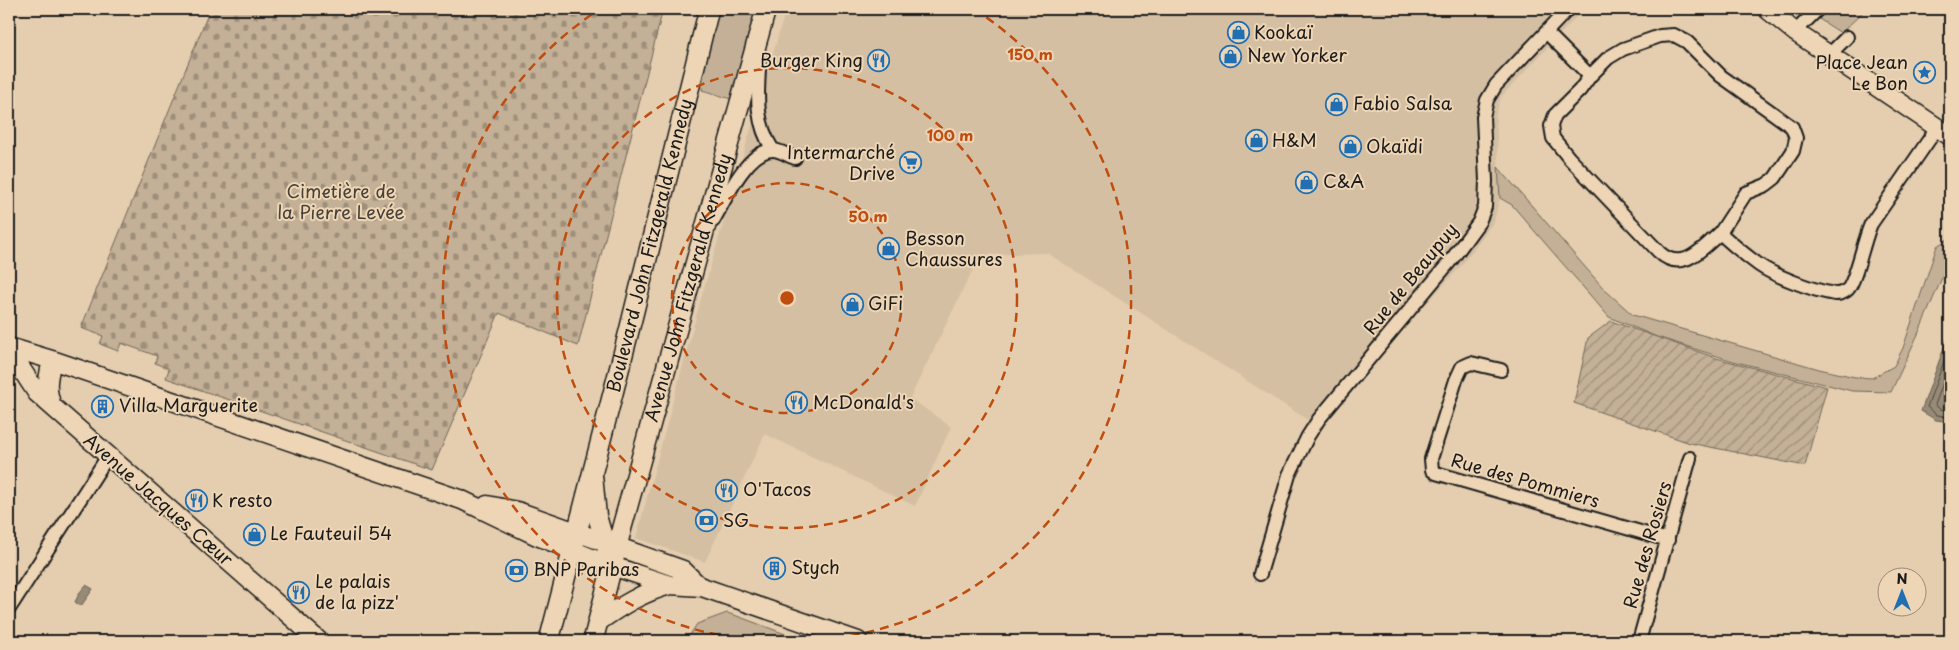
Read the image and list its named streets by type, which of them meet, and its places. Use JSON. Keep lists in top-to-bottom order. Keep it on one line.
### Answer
{"streets":{"main road":["Boulevard John Fitzgerald Kennedy","Avenue John Fitzgerald Kennedy","Avenue Jacques Cœur"],"street":["Rue de Beaupuy","Rue des Pommiers","Rue des Rosiers"]},"crossings":[["Rue des Pommiers","Rue des Rosiers"]],"parks":["Cimetière de la Pierre Levée"],"places":{"shop":["Kookaï","New Yorker","Fabio Salsa","H&M","Okaïdi","C&A","Besson Chaussures","GiFi","Le Fauteuil 54"],"restaurant":["Burger King","McDonald's","O'Tacos","K resto","Le palais de la pizz'"],"place":["Place Jean Le Bon"],"supermarket":["Intermarché Drive"],"building":["Villa Marguerite","Stych"],"bank":["SG","BNP Paribas"]},"north":"top","rings":["150 m","100 m","50 m"]}
